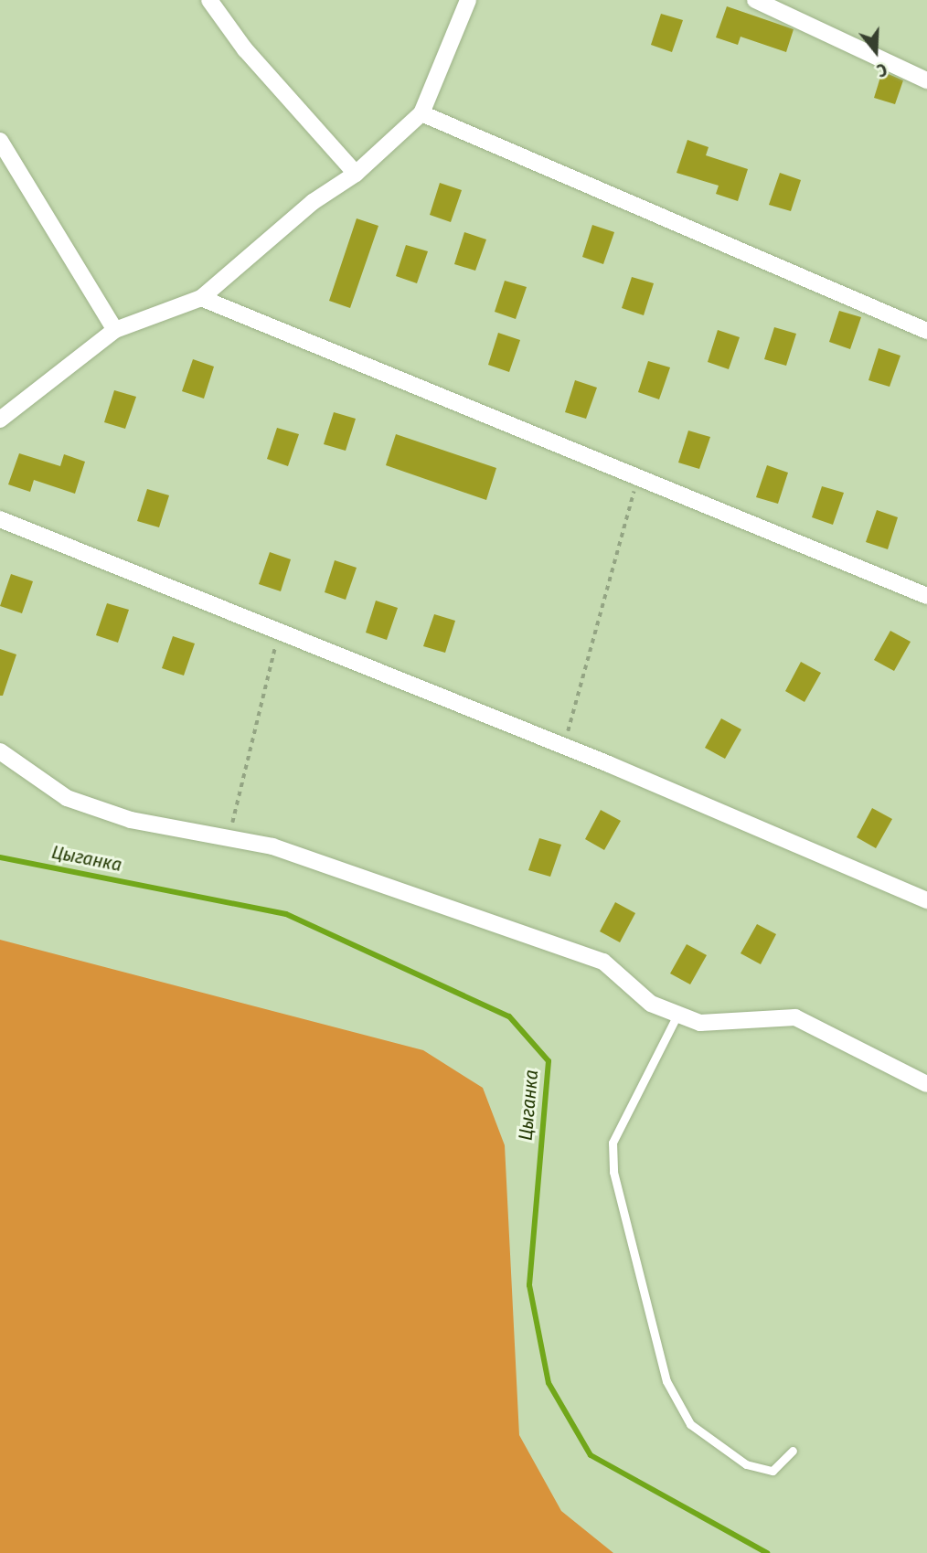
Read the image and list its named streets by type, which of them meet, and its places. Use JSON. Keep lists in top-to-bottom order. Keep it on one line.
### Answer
{"water":["Цыганка"],"north":"bottom"}
